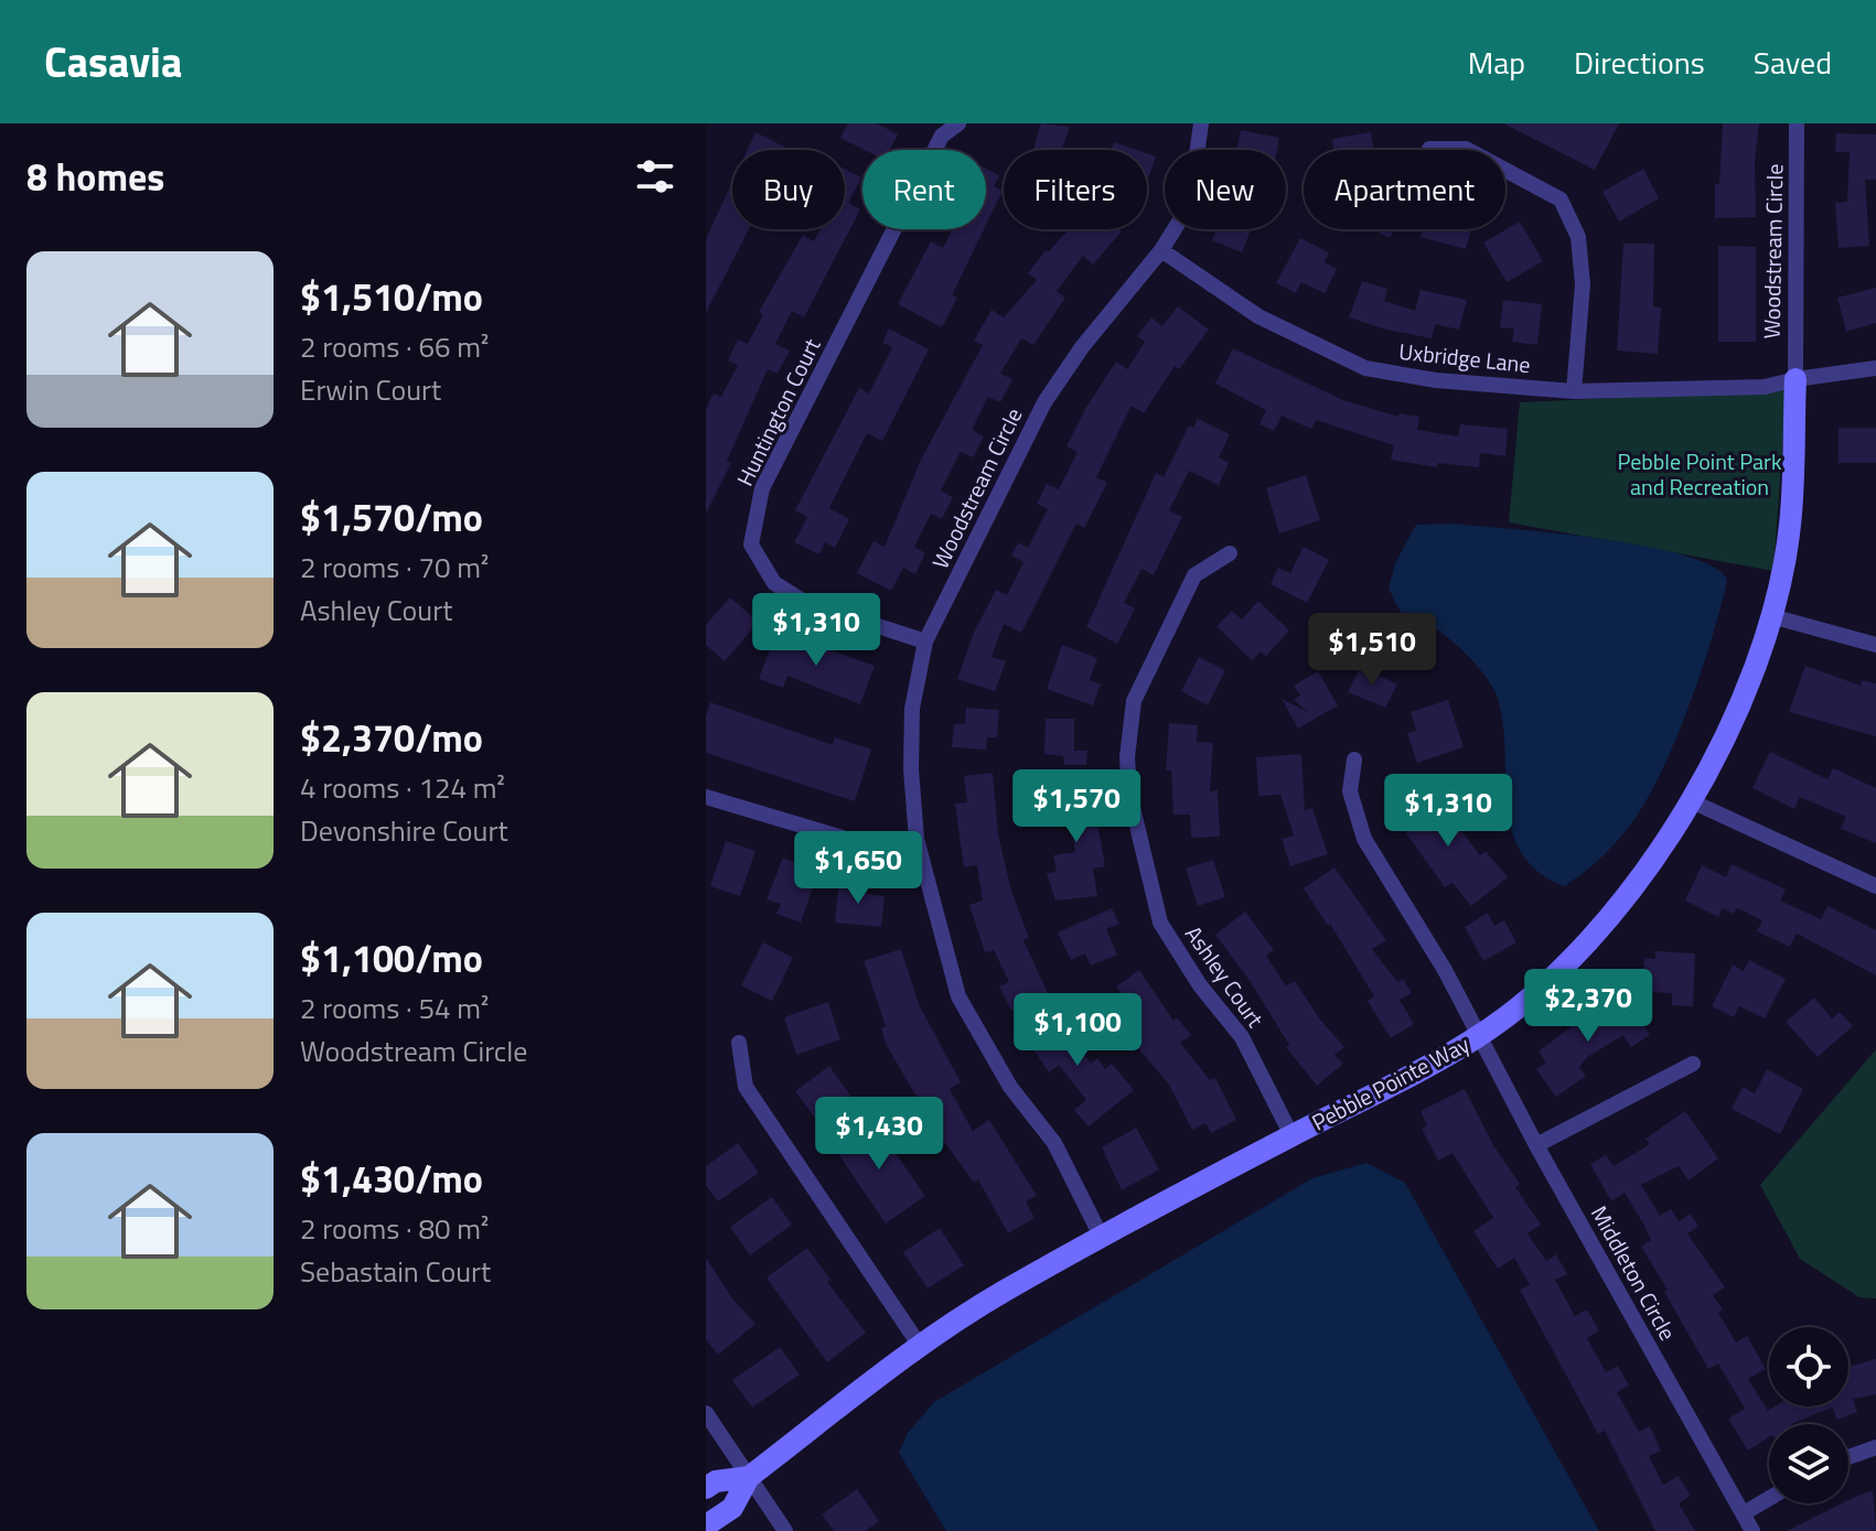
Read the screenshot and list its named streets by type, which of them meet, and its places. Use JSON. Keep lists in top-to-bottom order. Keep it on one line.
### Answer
{"streets":{"street":["Woodstream Circle","Uxbridge Lane","Huntington Court","Ashley Court","Pebble Pointe Way","Middleton Circle"]},"crossings":[["Woodstream Circle","Uxbridge Lane"],["Woodstream Circle","Huntington Court"],["Woodstream Circle","Pebble Pointe Way"],["Uxbridge Lane","Pebble Pointe Way"],["Ashley Court","Pebble Pointe Way"],["Pebble Pointe Way","Middleton Circle"]],"parks":["Pebble Point Park and Recreation"],"page":{"header":"Casavia","nav":["Map","Directions","Saved"],"heading":"8 homes","chip":["Buy","Rent","Filters","New","Apartment"],"list":[{"name":"$1,510/mo","note":"2 rooms · 66 m² · Erwin Court"},{"name":"$1,570/mo","note":"2 rooms · 70 m² · Ashley Court"},{"name":"$2,370/mo","note":"4 rooms · 124 m² · Devonshire Court"},{"name":"$1,100/mo","note":"2 rooms · 54 m² · Woodstream Circle"},{"name":"$1,430/mo","note":"2 rooms · 80 m² · Sebastain Court"}],"price":["$1,310","$1,510","$1,570","$1,310","$1,650","$2,370","$1,100","$1,430"]}}
